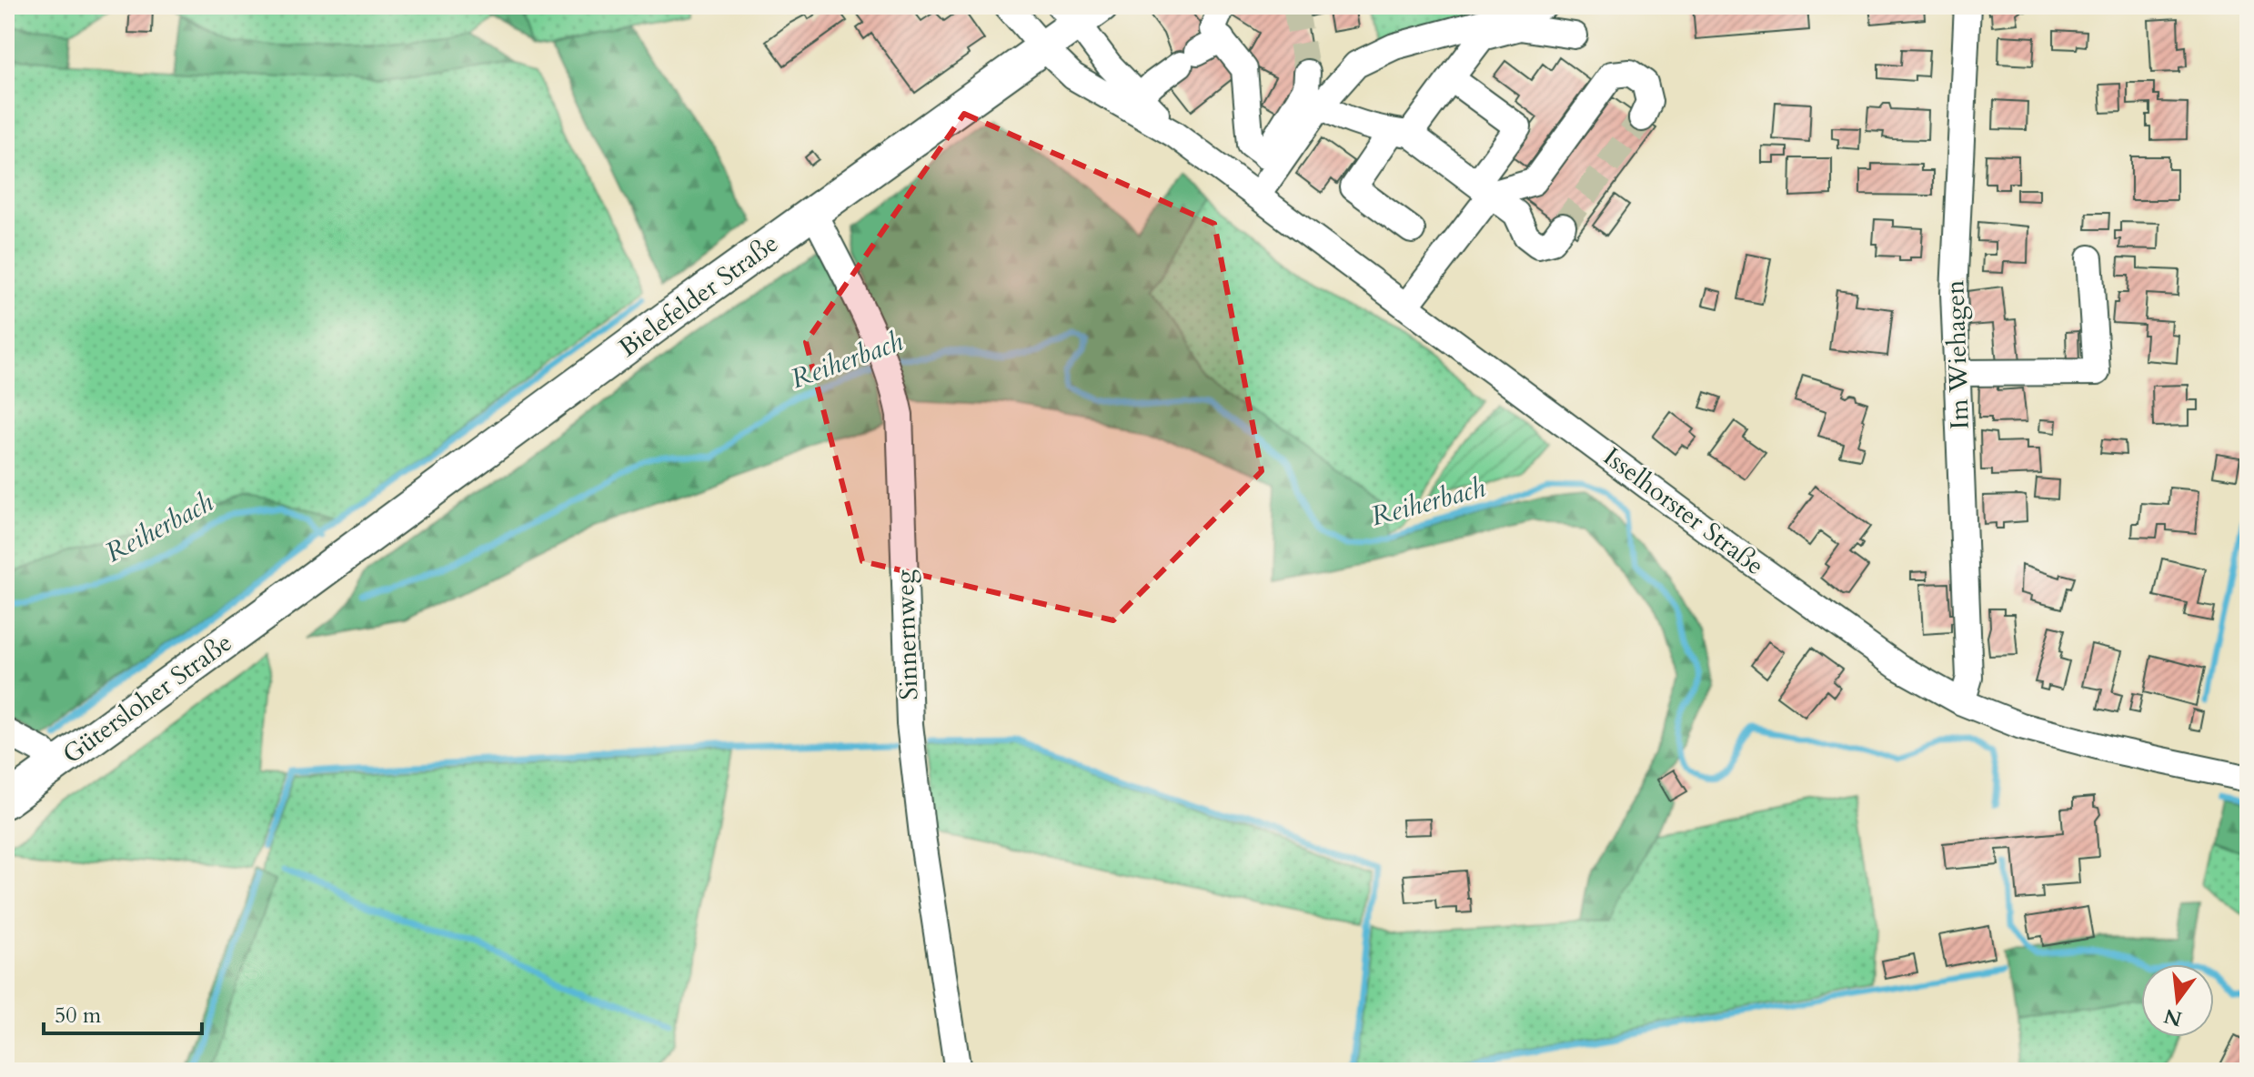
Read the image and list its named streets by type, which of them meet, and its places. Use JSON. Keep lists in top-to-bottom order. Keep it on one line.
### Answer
{"streets":{"main road":["Bielefelder Straße","Gütersloher Straße"],"street":["Im Wiehagen","Isselhorster Straße","Sinnernweg"]},"crossings":[["Bielefelder Straße","Isselhorster Straße"],["Bielefelder Straße","Sinnernweg"],["Bielefelder Straße","Gütersloher Straße"],["Im Wiehagen","Isselhorster Straße"]],"water":["Reiherbach"],"scale_bar":"50 m","north":"bottom"}
